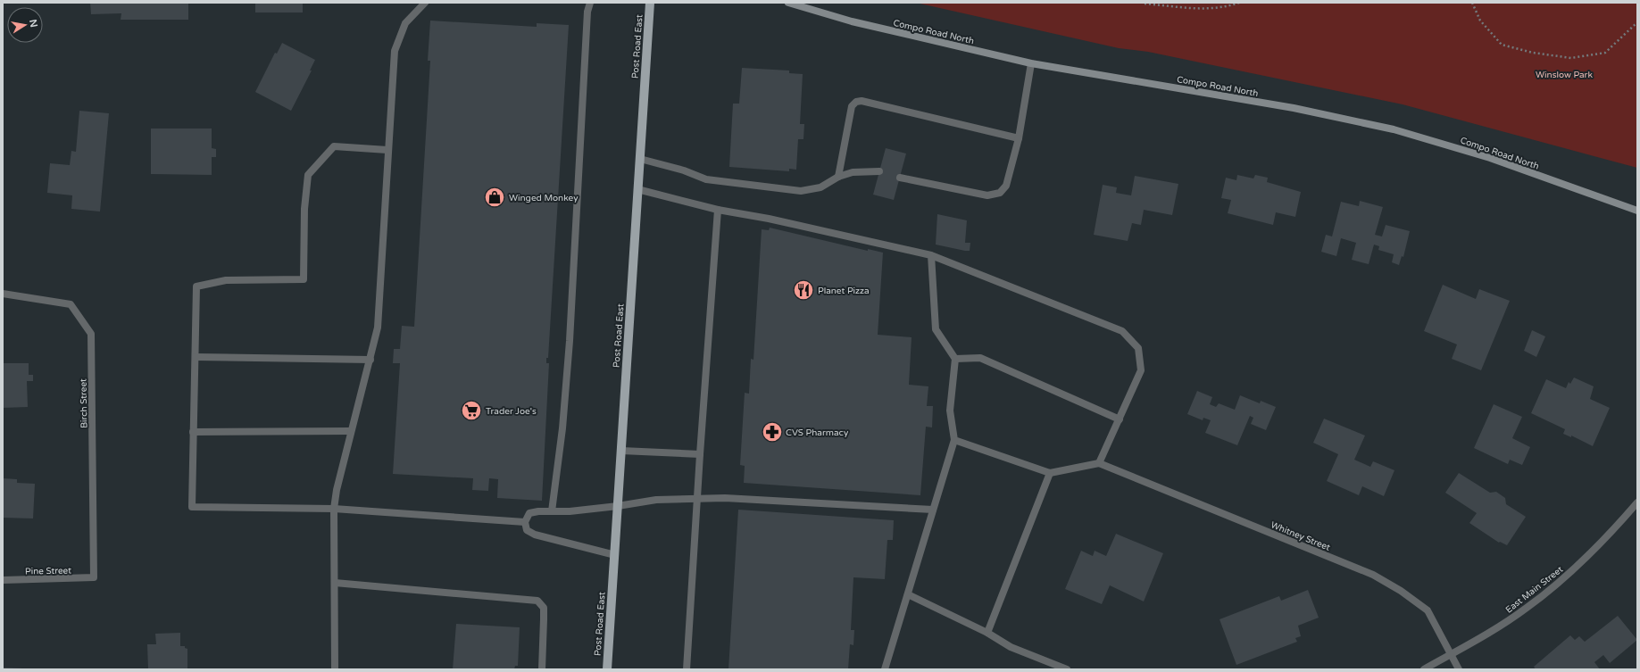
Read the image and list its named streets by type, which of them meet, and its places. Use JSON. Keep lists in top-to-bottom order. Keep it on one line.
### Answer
{"streets":{"main road":["Compo Road North","Post Road East"],"street":["Birch Street","Whitney Street","Pine Street","East Main Street"]},"crossings":[["Birch Street","Pine Street"],["Whitney Street","East Main Street"]],"parks":["Winslow Park"],"places":{"shop":["Winged Monkey"],"restaurant":["Planet Pizza"],"supermarket":["Trader Joe's"],"pharmacy":["CVS Pharmacy"]},"north":"right"}
